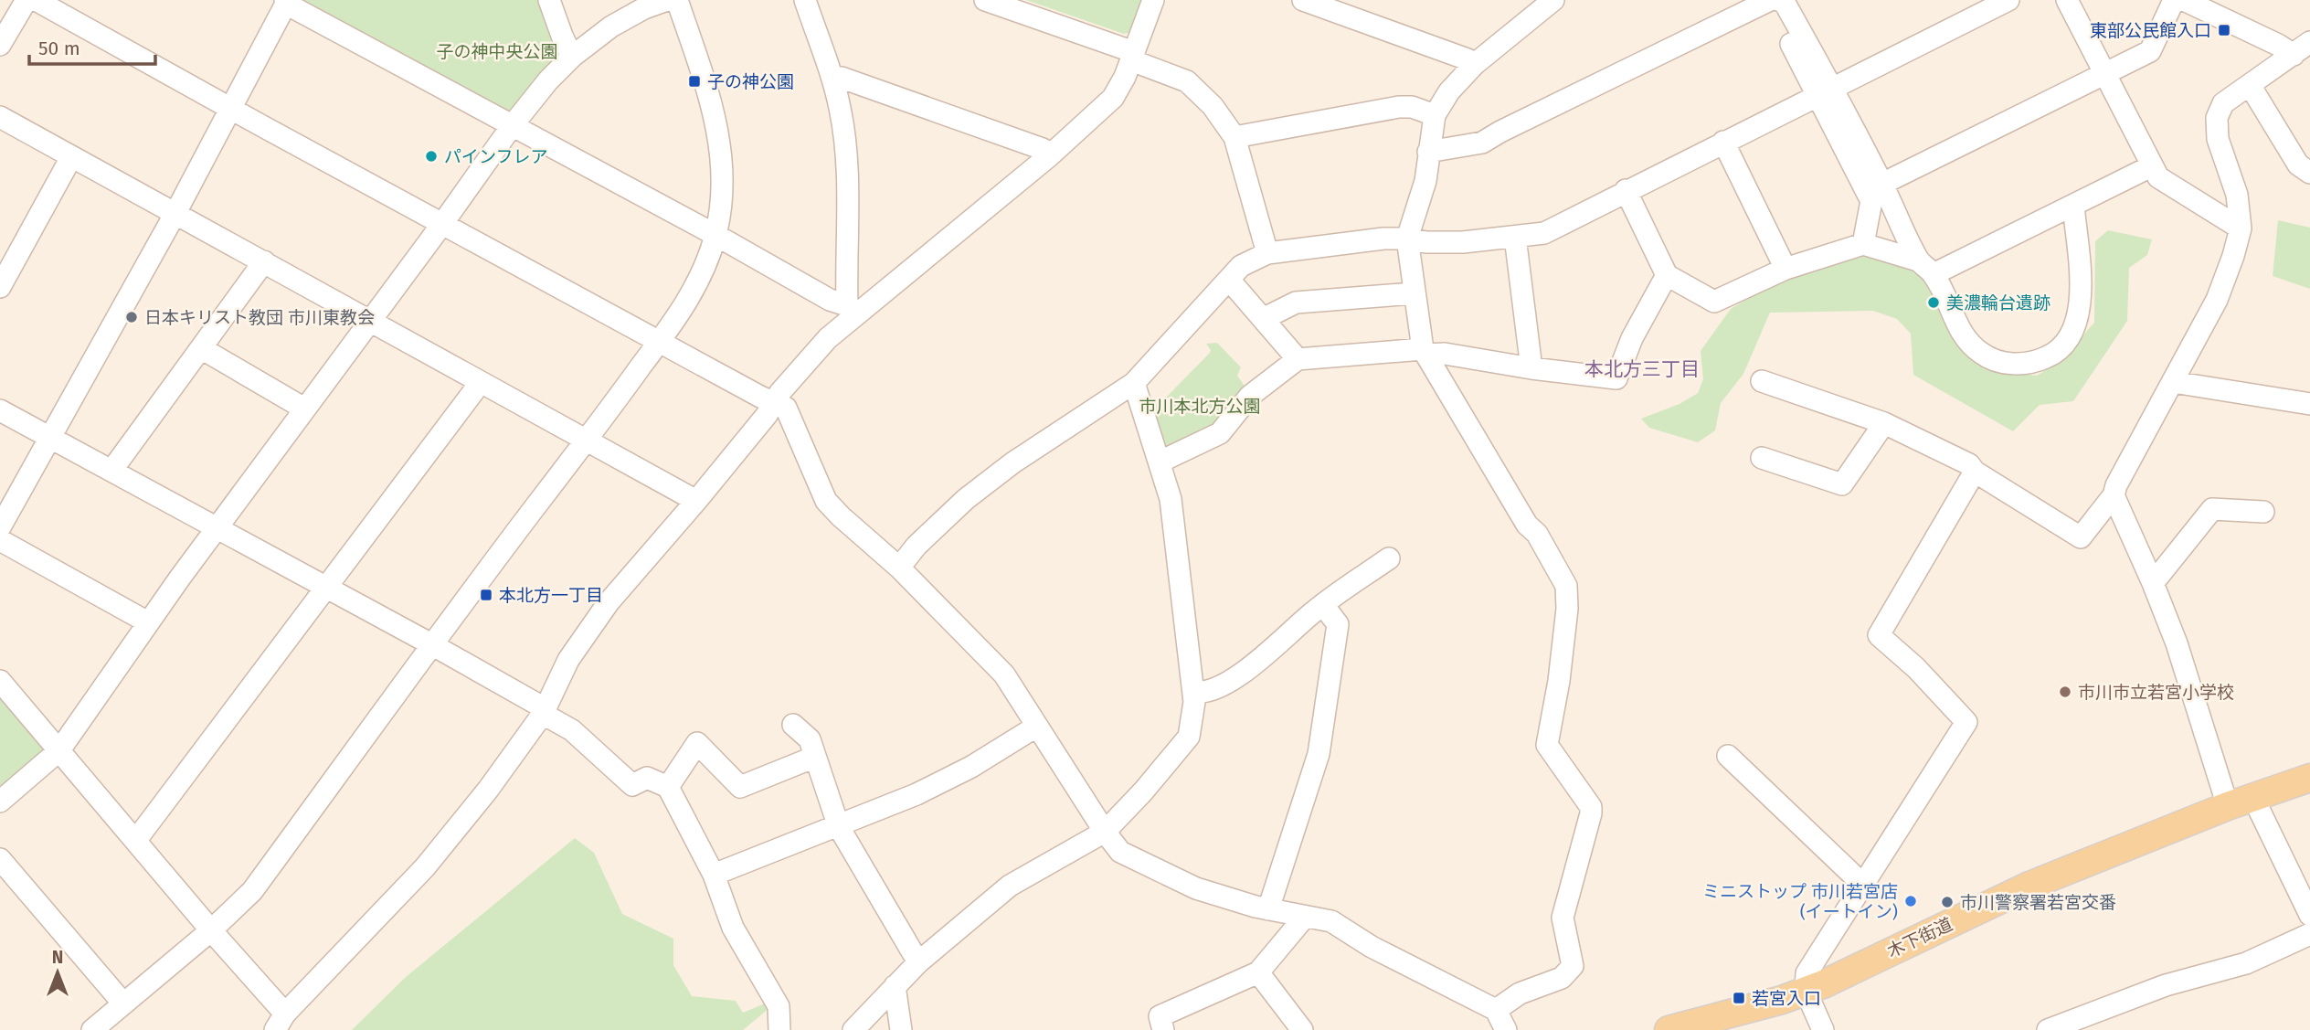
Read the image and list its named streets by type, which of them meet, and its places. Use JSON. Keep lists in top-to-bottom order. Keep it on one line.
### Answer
{"streets":{"main road":["木下街道"]},"districts":["本北方三丁目"],"parks":["子の神中央公園","市川本北方公園"],"places":{"transit":["東部公民館入口","子の神公園","本北方一丁目","若宮入口"],"other":["パインフレア","美濃輪台遺跡","日本キリスト教団 市川東教会","市川市立若宮小学校","ミニストップ 市川若宮店 (イートイン)","市川警察署若宮交番"]},"scale_bar":"50 m","north":"top"}
